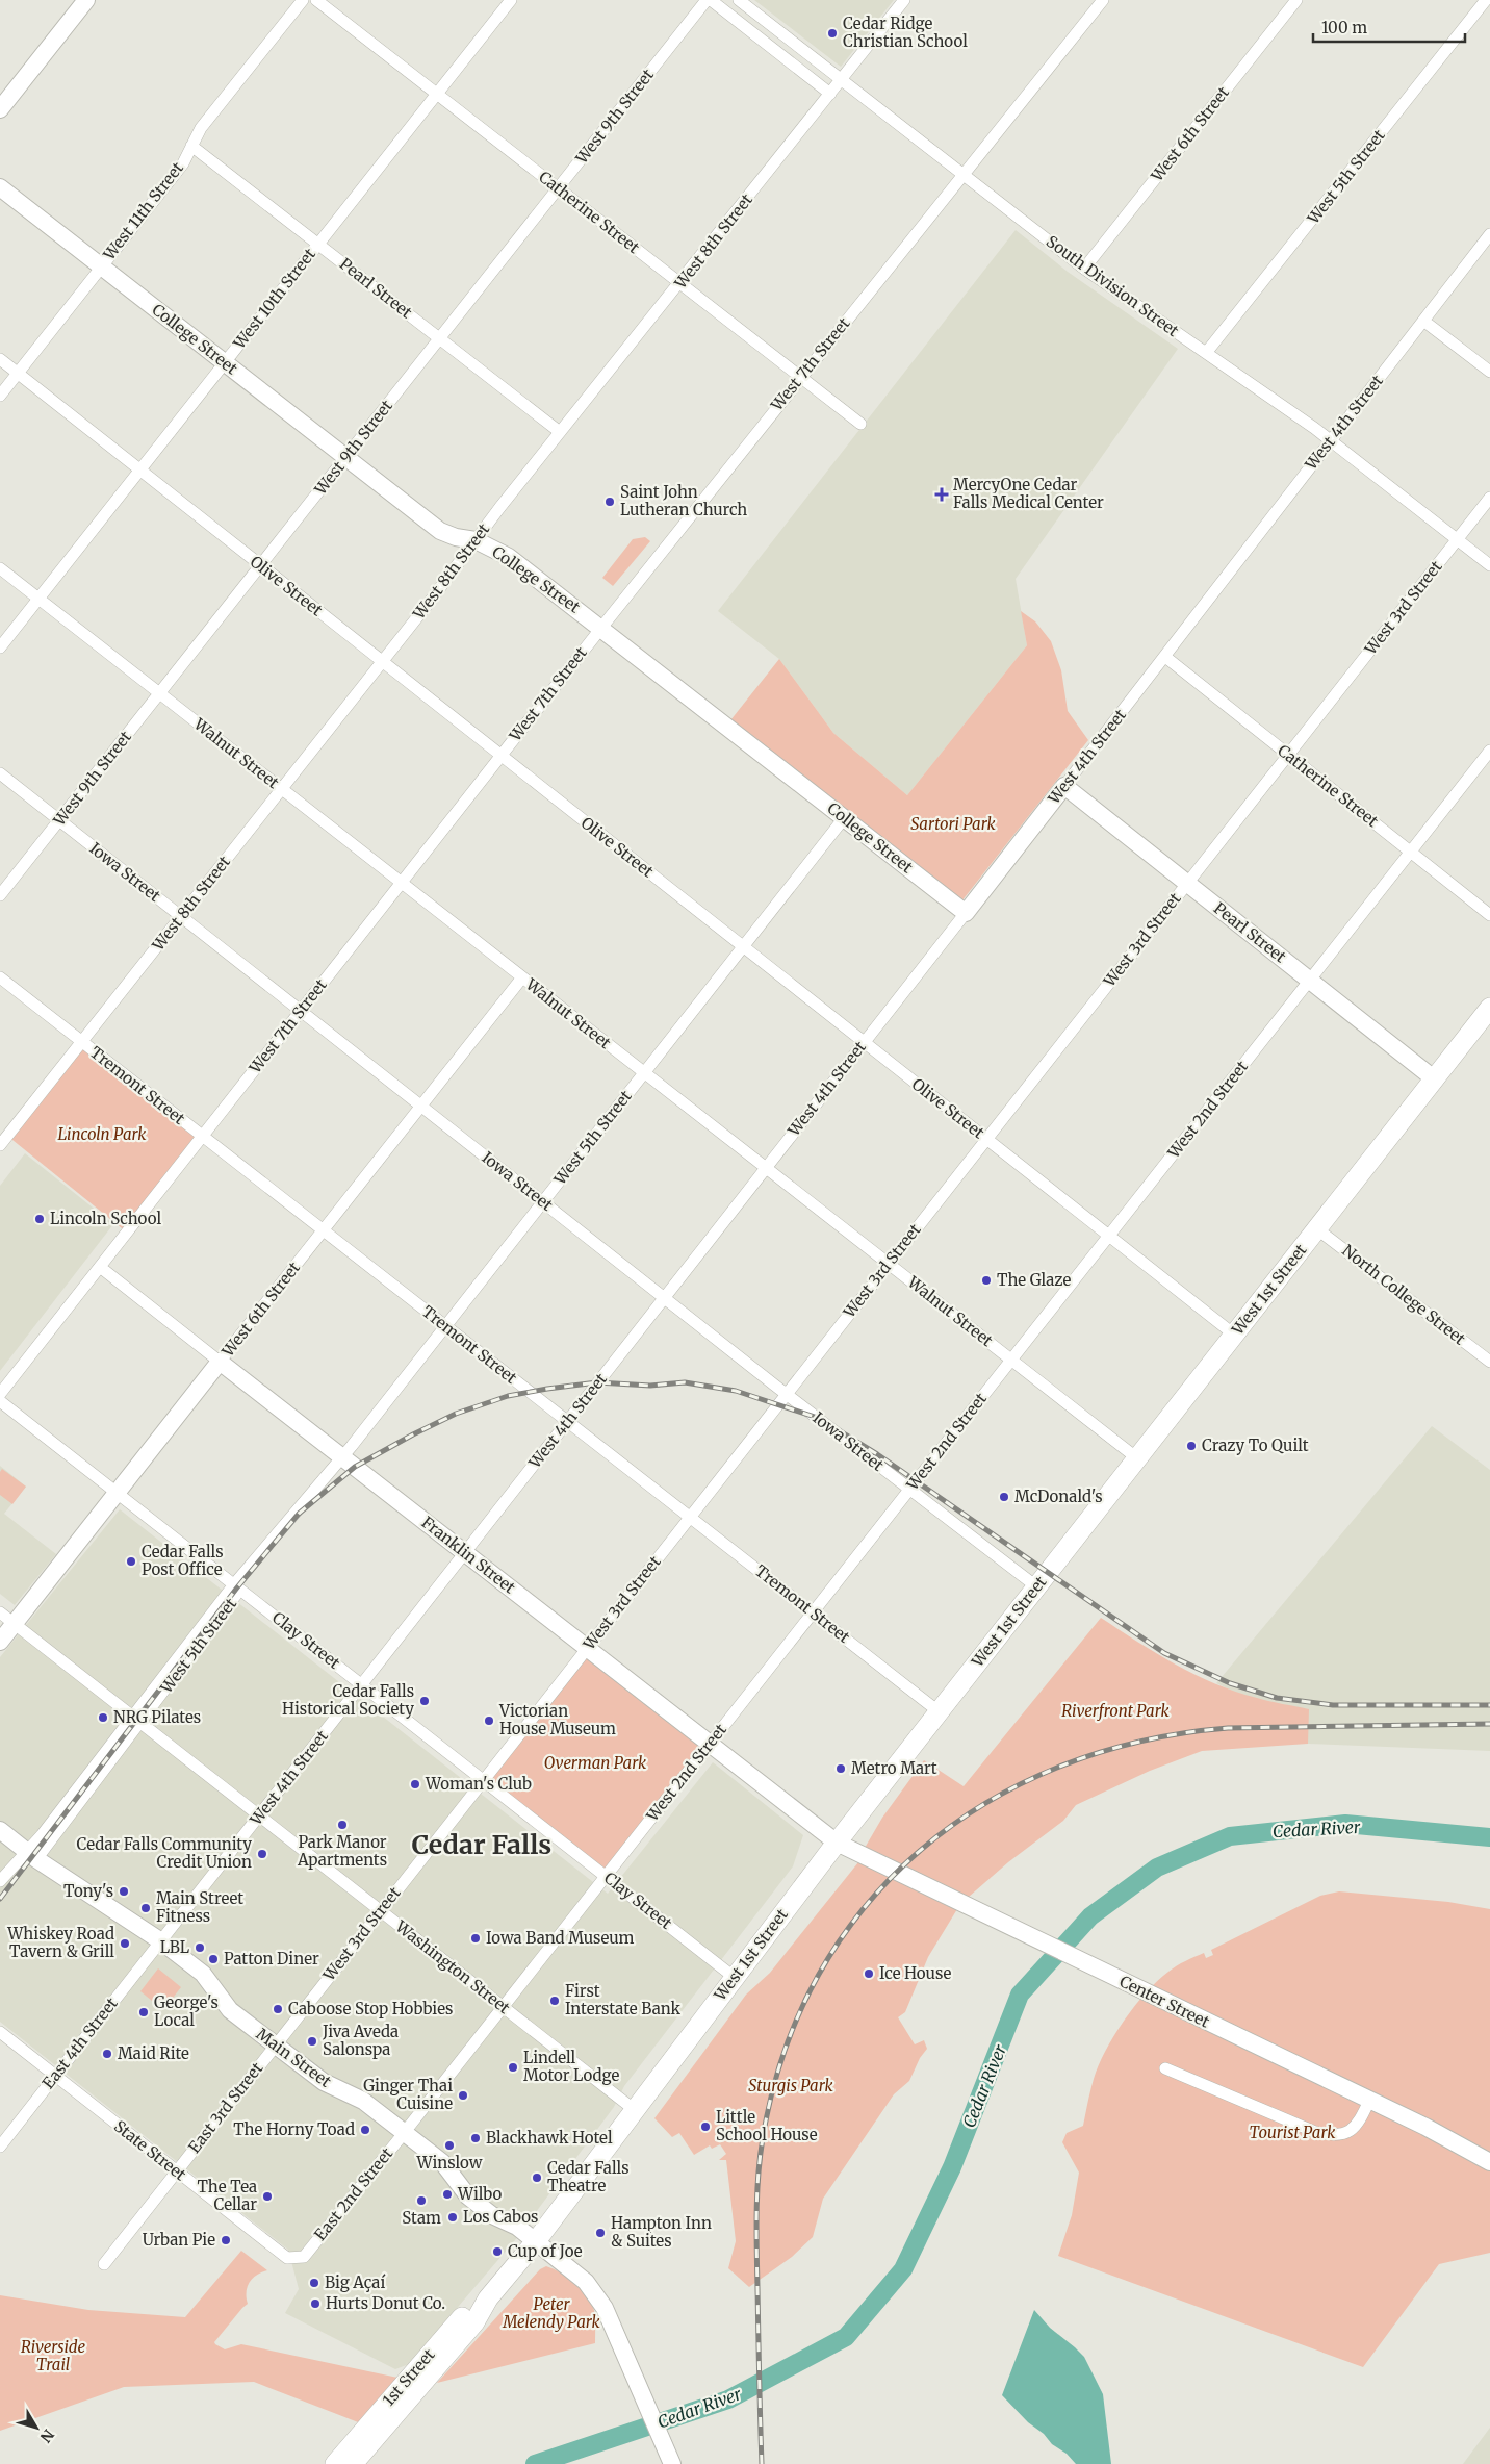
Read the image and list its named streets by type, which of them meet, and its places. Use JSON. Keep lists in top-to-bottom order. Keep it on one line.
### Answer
{"streets":{"main road":["West 1st Street","1st Street"],"street":["West 9th Street","West 6th Street","West 5th Street","West 11th Street","Catherine Street","West 8th Street","South Division Street","Pearl Street","West 10th Street","College Street","West 7th Street","West 4th Street","Olive Street","West 3rd Street","Walnut Street","Iowa Street","Tremont Street","West 2nd Street","North College Street","Franklin Street","Clay Street","Washington Street","Center Street","East 4th Street","Main Street","East 3rd Street","State Street","East 2nd Street"]},"crossings":[["West 9th Street","Catherine Street"],["West 9th Street","Pearl Street"],["West 9th Street","College Street"],["West 9th Street","Olive Street"],["West 9th Street","Walnut Street"],["West 9th Street","Iowa Street"],["West 6th Street","South Division Street"],["West 6th Street","Walnut Street"],["West 6th Street","Iowa Street"],["West 6th Street","Tremont Street"],["West 6th Street","Franklin Street"],["West 6th Street","Clay Street"],["West 6th Street","Washington Street"],["West 5th Street","South Division Street"],["West 5th Street","College Street"],["West 5th Street","Olive Street"],["West 5th Street","Walnut Street"],["West 5th Street","Iowa Street"],["West 5th Street","Tremont Street"],["West 5th Street","Franklin Street"],["West 5th Street","Clay Street"],["West 5th Street","Washington Street"],["West 5th Street","Main Street"],["West 11th Street","Pearl Street"],["West 11th Street","College Street"],["West 11th Street","Olive Street"],["Catherine Street","West 8th Street"],["Catherine Street","West 10th Street"],["Catherine Street","West 7th Street"],["Catherine Street","West 4th Street"],["Catherine Street","West 3rd Street"],["Catherine Street","West 2nd Street"],["West 8th Street","South Division Street"],["West 8th Street","Pearl Street"],["West 8th Street","College Street"],["West 8th Street","Olive Street"],["West 8th Street","Walnut Street"],["West 8th Street","Iowa Street"],["West 8th Street","Tremont Street"],["South Division Street","West 7th Street"],["South Division Street","West 4th Street"],["South Division Street","West 3rd Street"],["Pearl Street","West 10th Street"],["Pearl Street","West 4th Street"],["Pearl Street","West 3rd Street"],["Pearl Street","West 2nd Street"],["Pearl Street","West 1st Street"],["West 10th Street","College Street"],["West 10th Street","Olive Street"],["West 10th Street","Walnut Street"],["College Street","West 7th Street"],["College Street","West 4th Street"],["West 7th Street","Olive Street"],["West 7th Street","Walnut Street"],["West 7th Street","Iowa Street"],["West 7th Street","Tremont Street"],["West 7th Street","Franklin Street"],["West 4th Street","Olive Street"],["West 4th Street","Walnut Street"],["West 4th Street","Iowa Street"],["West 4th Street","Tremont Street"],["West 4th Street","Franklin Street"],["West 4th Street","Clay Street"],["West 4th Street","Washington Street"],["West 4th Street","East 4th Street"],["West 4th Street","Main Street"],["Olive Street","West 3rd Street"],["Olive Street","West 2nd Street"],["Olive Street","West 1st Street"],["West 3rd Street","Walnut Street"],["West 3rd Street","Iowa Street"],["West 3rd Street","Tremont Street"],["West 3rd Street","Franklin Street"],["West 3rd Street","Clay Street"],["West 3rd Street","Washington Street"],["West 3rd Street","Main Street"],["West 3rd Street","East 3rd Street"],["Walnut Street","West 2nd Street"],["Walnut Street","West 1st Street"],["Iowa Street","West 2nd Street"],["Iowa Street","West 1st Street"],["Tremont Street","West 2nd Street"],["Tremont Street","West 1st Street"],["West 2nd Street","Franklin Street"],["West 2nd Street","Clay Street"],["West 2nd Street","Washington Street"],["West 2nd Street","Main Street"],["West 2nd Street","East 2nd Street"],["West 1st Street","North College Street"],["West 1st Street","Franklin Street"],["West 1st Street","Clay Street"],["West 1st Street","Washington Street"],["West 1st Street","Center Street"],["West 1st Street","Main Street"],["West 1st Street","1st Street"],["Franklin Street","Center Street"],["East 4th Street","Main Street"],["East 4th Street","State Street"],["Main Street","East 3rd Street"],["Main Street","East 2nd Street"],["Main Street","1st Street"],["East 3rd Street","State Street"],["State Street","East 2nd Street"]],"districts":["Cedar Falls"],"water":["Cedar River"],"parks":["Sartori Park","Lincoln Park","Riverfront Park","Overman Park","Sturgis Park","Tourist Park","Peter Melendy Park","Riverside Trail"],"places":{"other":["Cedar Ridge Christian School","Saint John Lutheran Church","Lincoln School","The Glaze","Crazy To Quilt","McDonald's","Cedar Falls Post Office","Cedar Falls Historical Society","NRG Pilates","Victorian House Museum","Metro Mart","Woman's Club","Park Manor Apartments","Cedar Falls Community Credit Union","Tony's","Main Street Fitness","Iowa Band Museum","Whiskey Road Tavern & Grill","LBL","Patton Diner","Ice House","First Interstate Bank","Caboose Stop Hobbies","George's Local","Jiva Aveda Salonspa","Maid Rite","Lindell Motor Lodge","Ginger Thai Cuisine","Little School House","The Horny Toad","Blackhawk Hotel","Winslow","Cedar Falls Theatre","Wilbo","The Tea Cellar","Stam","Los Cabos","Hampton Inn & Suites","Urban Pie","Cup of Joe","Big Açaí","Hurts Donut Co."],"health":["MercyOne Cedar Falls Medical Center"]},"scale_bar":"100 m","north":"bottom right"}
